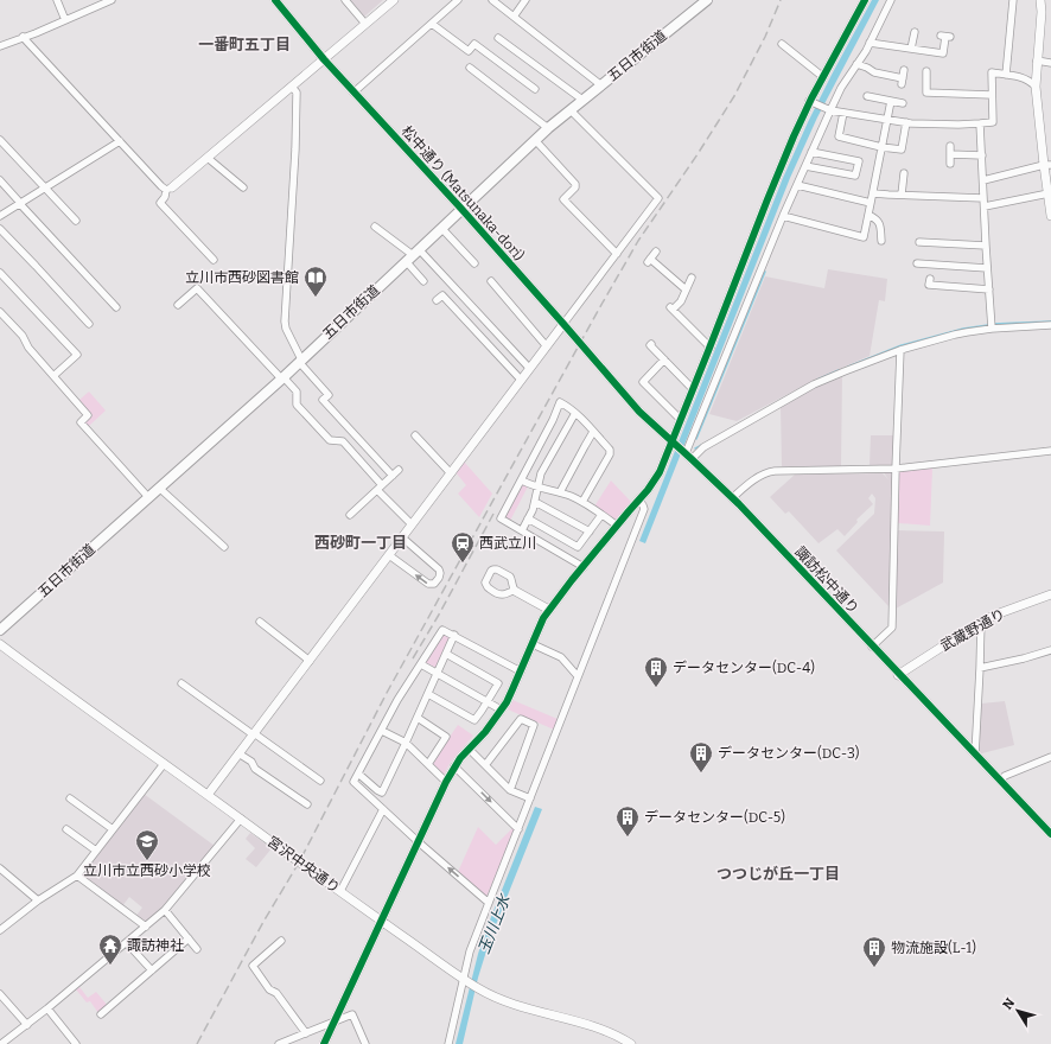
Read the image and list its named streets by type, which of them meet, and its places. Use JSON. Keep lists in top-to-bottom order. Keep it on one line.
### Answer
{"streets":{"main road":["五日市街道"],"street":["松中通り (Matsunaka-dori)","諏訪松中通り","武蔵野通り","宮沢中央通り"]},"crossings":[["五日市街道","松中通り (Matsunaka-dori)"],["松中通り (Matsunaka-dori)","諏訪松中通り"],["諏訪松中通り","武蔵野通り"]],"districts":["一番町五丁目","西砂町一丁目","つつじが丘一丁目"],"water":["玉川上水"],"places":{"library":["立川市西砂図書館"],"station":["西武立川"],"building":["データセンター(DC-4)","データセンター(DC-3)","データセンター(DC-5)","物流施設(L-1)"],"school or university":["立川市立西砂小学校"],"temple":["諏訪神社"]},"north":"top left"}
